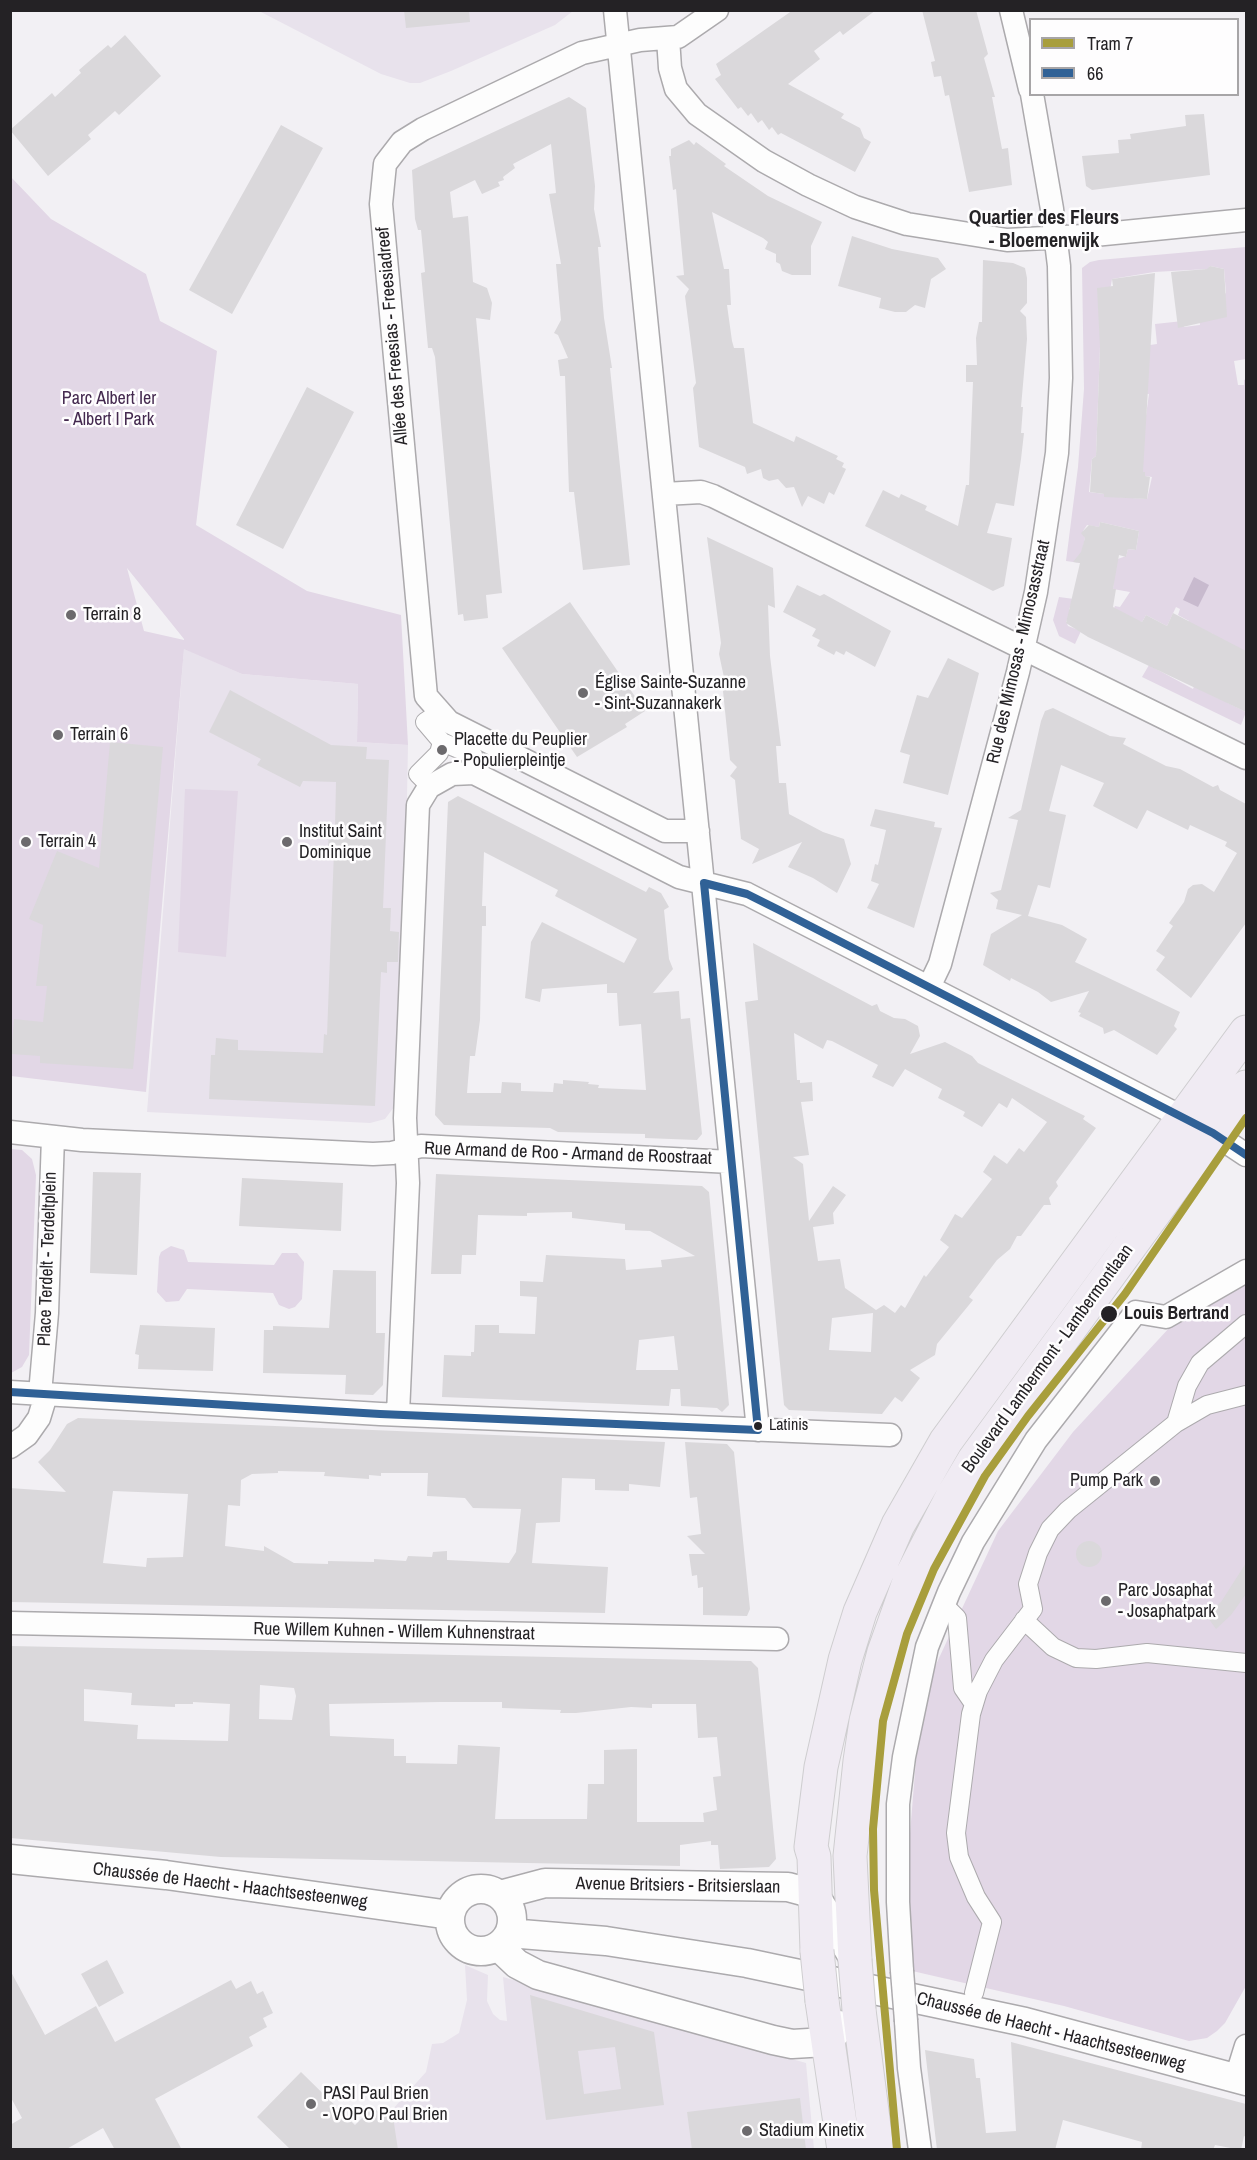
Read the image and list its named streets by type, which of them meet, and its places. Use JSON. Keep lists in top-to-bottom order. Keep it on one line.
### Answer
{"streets":{"main road":["Boulevard Lambermont - Lambermontlaan"],"street":["Allée des Freesias - Freesiadreef","Rue des Mimosas - Mimosasstraat","Rue Armand de Roo - Armand de Roostraat","Place Terdelt - Terdeltplein","Rue Willem Kuhnen - Willem Kuhnenstraat","Chaussée de Haecht - Haachtsesteenweg","Avenue Britsiers - Britsierslaan"]},"crossings":[["Rue Armand de Roo - Armand de Roostraat","Place Terdelt - Terdeltplein"],["Boulevard Lambermont - Lambermontlaan","Avenue Britsiers - Britsierslaan"],["Chaussée de Haecht - Haachtsesteenweg","Avenue Britsiers - Britsierslaan"]],"districts":["Quartier des Fleurs - Bloemenwijk"],"parks":["Parc Albert Ier - Albert I Park"],"places":["Terrain 8","Église Sainte-Suzanne - Sint-Suzannakerk","Terrain 6","Placette du Peuplier - Populierpleintje","Terrain 4","Institut Saint Dominique","Louis Bertrand","Latinis","Pump Park","Parc Josaphat - Josaphatpark","PASI Paul Brien - VOPO Paul Brien","Stadium Kinetix"],"lines":["transit line 66","tram line 7"],"legend":["Tram 7","66"]}
